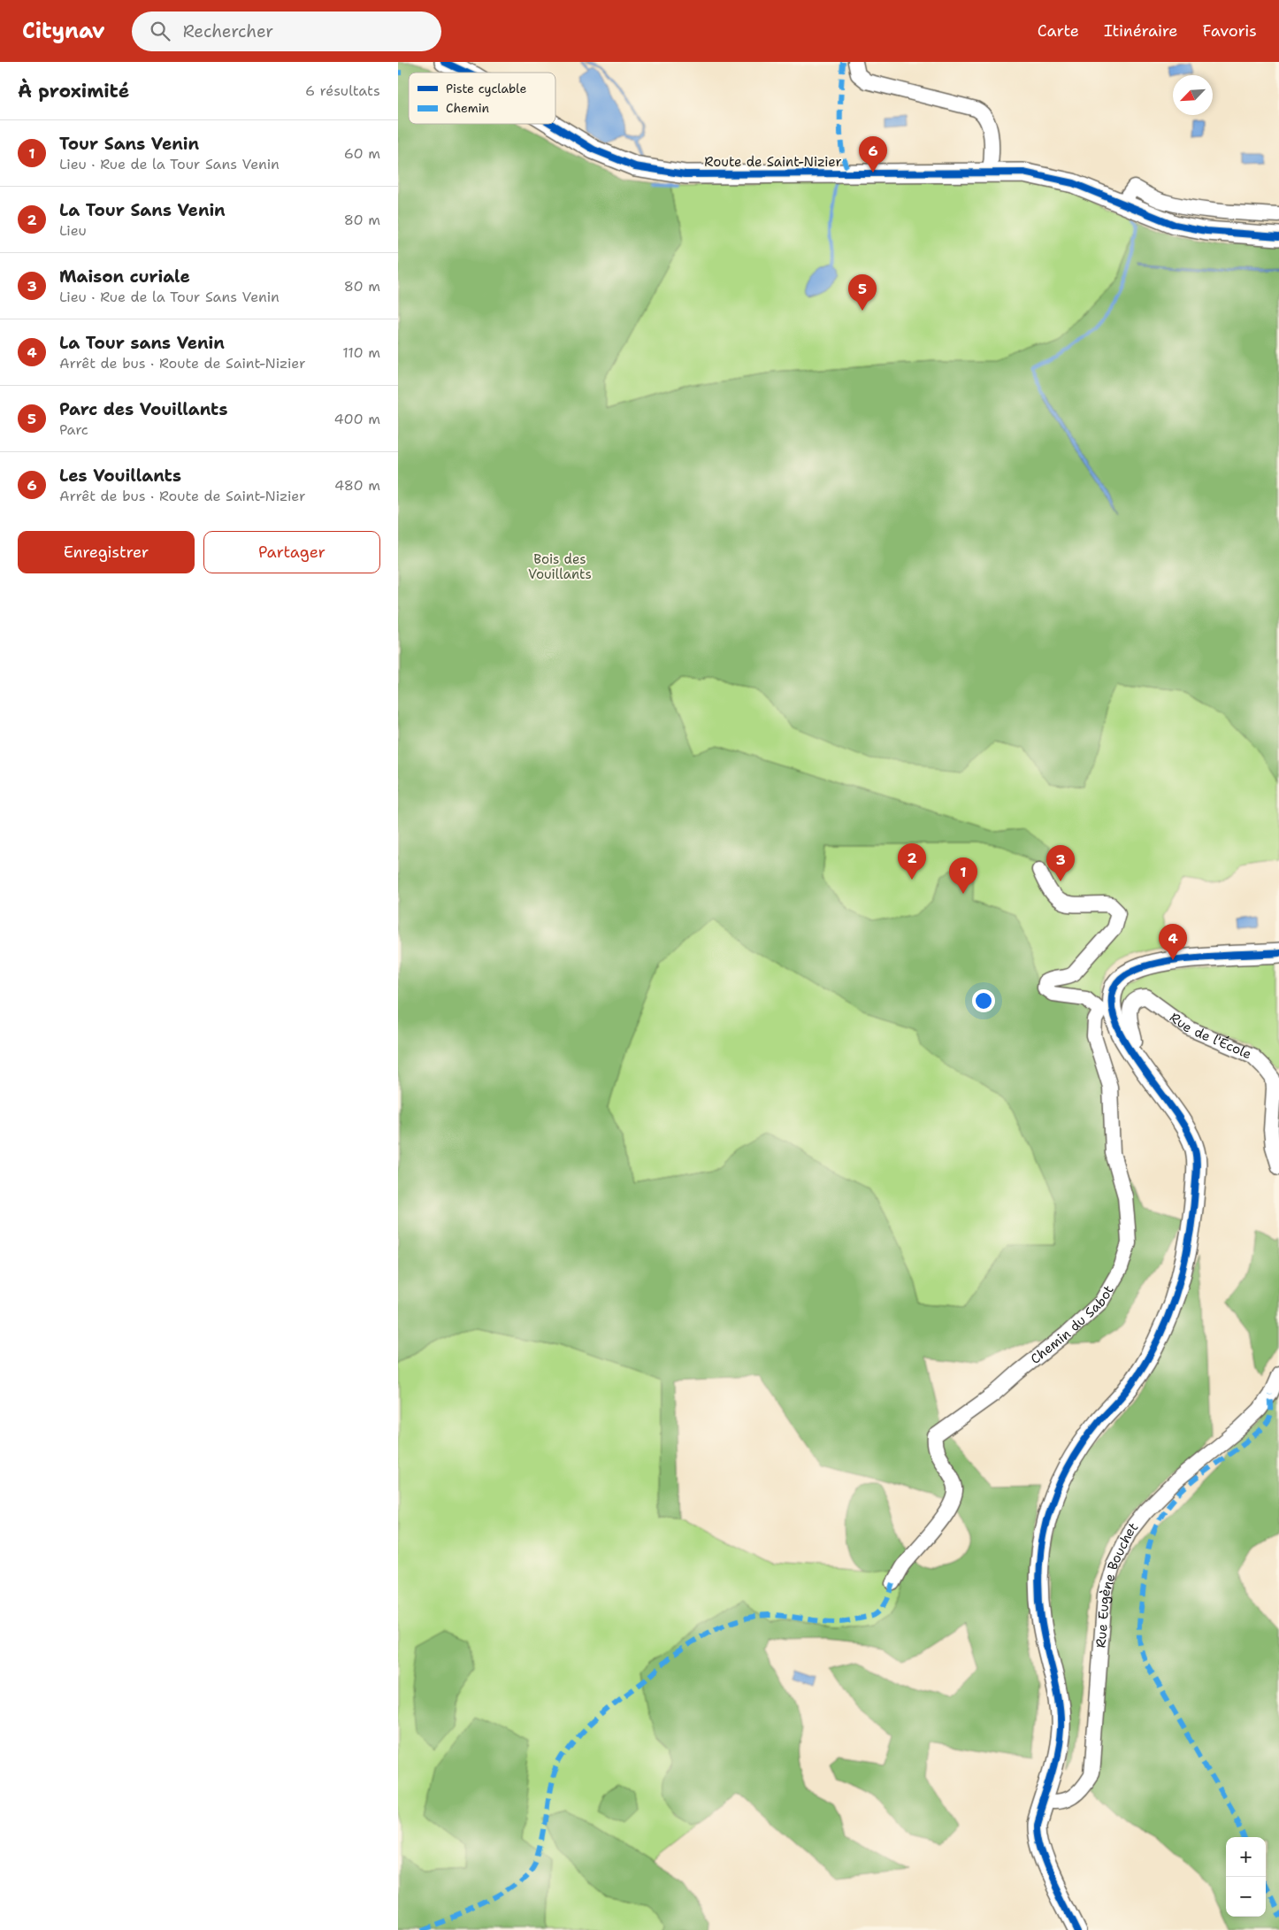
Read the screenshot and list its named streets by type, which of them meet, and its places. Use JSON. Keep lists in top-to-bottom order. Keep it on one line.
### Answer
{"streets":{"main road":["Route de Saint-Nizier"],"street":["Rue de l'École","Chemin du Sabot","Rue Eugène Bouchet"]},"parks":["Bois des Vouillants"],"legend":["Piste cyclable","Chemin"],"north":"bottom left","page":{"header":"Citynav","search":"Rechercher","nav":["Carte","Itinéraire","Favoris"],"heading":["À proximité","6 résultats"],"list":[{"mark":"1","name":"Tour Sans Venin","note":"Lieu · Rue de la Tour Sans Venin","value":"60 m"},{"mark":"2","name":"La Tour Sans Venin","note":"Lieu","value":"80 m"},{"mark":"3","name":"Maison curiale","note":"Lieu · Rue de la Tour Sans Venin","value":"80 m"},{"mark":"4","name":"La Tour sans Venin","note":"Arrêt de bus · Route de Saint-Nizier","value":"110 m"},{"mark":"5","name":"Parc des Vouillants","note":"Parc","value":"400 m"},{"mark":"6","name":"Les Vouillants","note":"Arrêt de bus · Route de Saint-Nizier","value":"480 m"}],"pins":["6","5","2","3","1","4"],"buttons":["Enregistrer","Partager"],"map_buttons":["+","−"]}}
